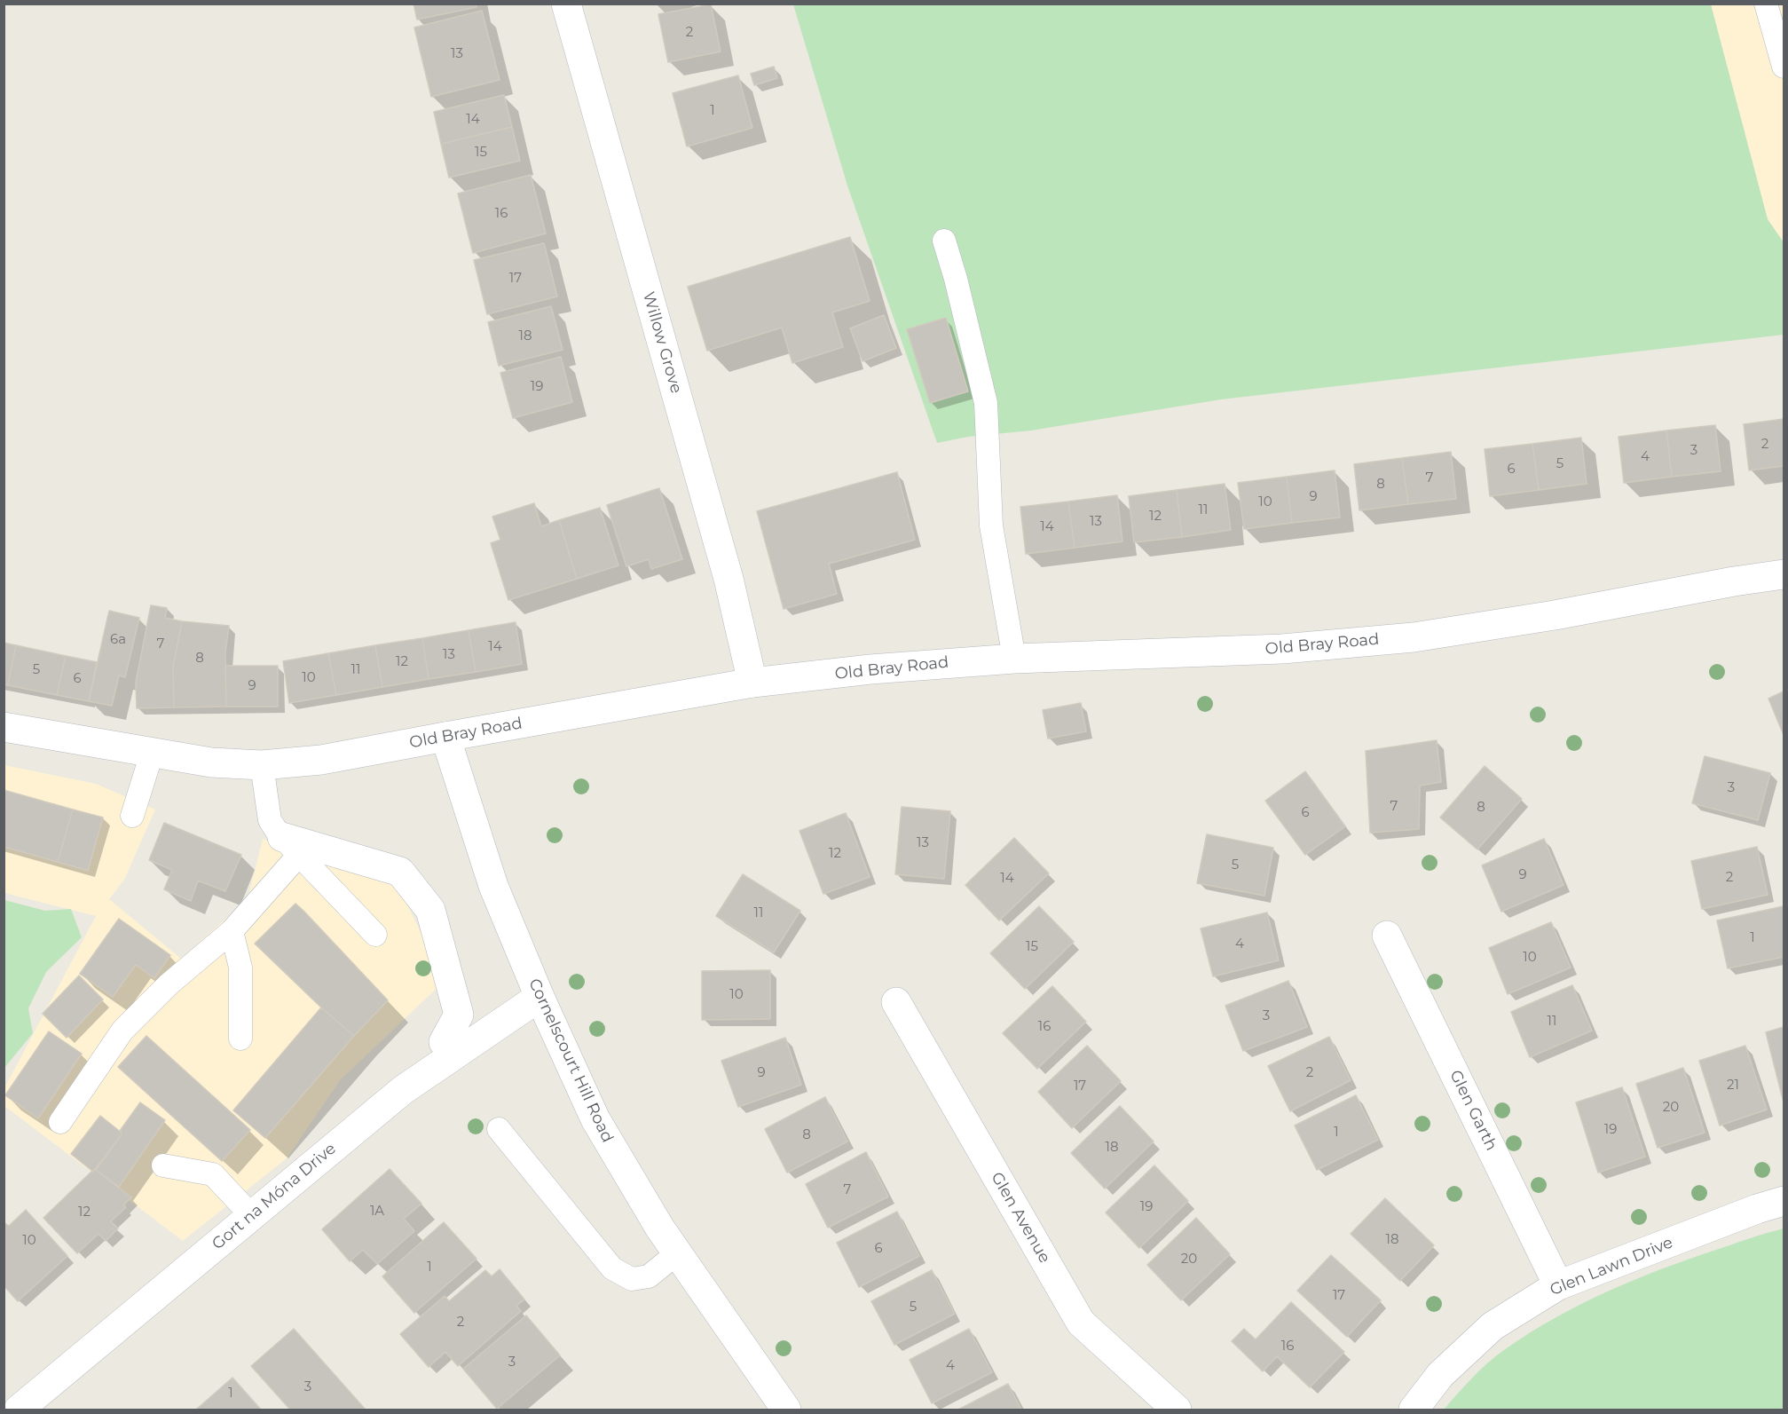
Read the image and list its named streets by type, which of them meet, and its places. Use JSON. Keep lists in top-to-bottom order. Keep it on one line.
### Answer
{"streets":{"street":["Willow Grove","Old Bray Road","Cornelscourt Hill Road","Glen Garth","Gort na Móna Drive","Glen Avenue","Glen Lawn Drive"]},"crossings":[["Willow Grove","Old Bray Road"],["Old Bray Road","Cornelscourt Hill Road"],["Cornelscourt Hill Road","Gort na Móna Drive"],["Glen Garth","Glen Lawn Drive"]],"house_numbers":["2","13","1","14","15","16","17","18","19","2","3","4","5","6","7","8","9","10","11","12","13","14","6a","7","14","13","8","12","5","11","10","6","9","3","7","8","6","13","12","5","9","2","14","11","1","4","15","10","10","3","11","16","9","2","21","17","20","19","1","8","18","7","19","1A","12","18","10","6","20","1","17","5","2","16","3","4","3","1"]}
